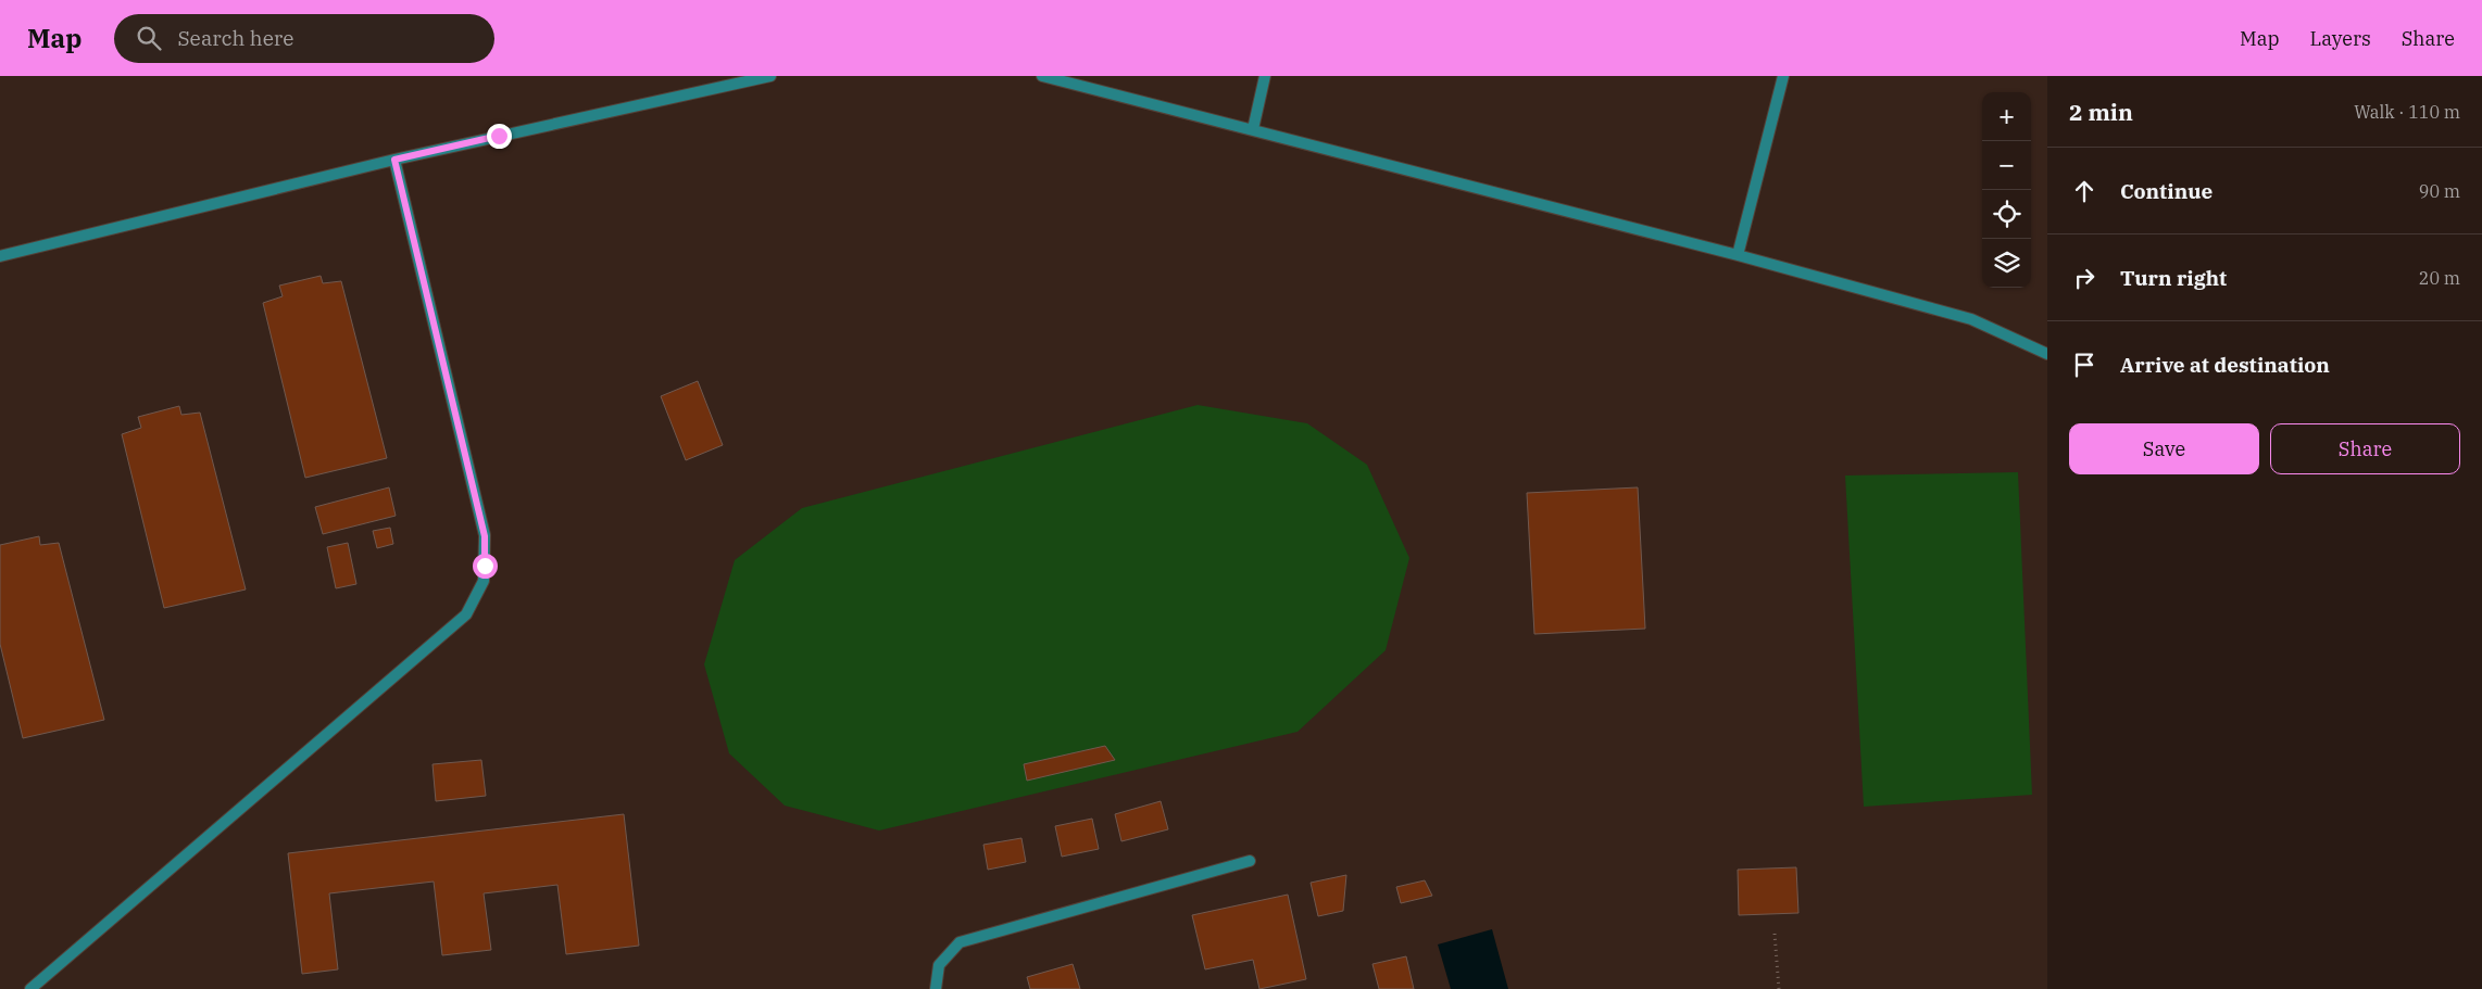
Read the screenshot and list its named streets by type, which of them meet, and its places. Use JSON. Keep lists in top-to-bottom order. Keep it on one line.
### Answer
{"page":{"header":"Map","search":"Search here","nav":["Map","Layers","Share"],"heading":["2 min","Walk · 110 m"],"map_buttons":["+","−"],"list":[["Continue","90 m"],["Turn right","20 m"],"Arrive at destination"],"buttons":["Save","Share"]}}
